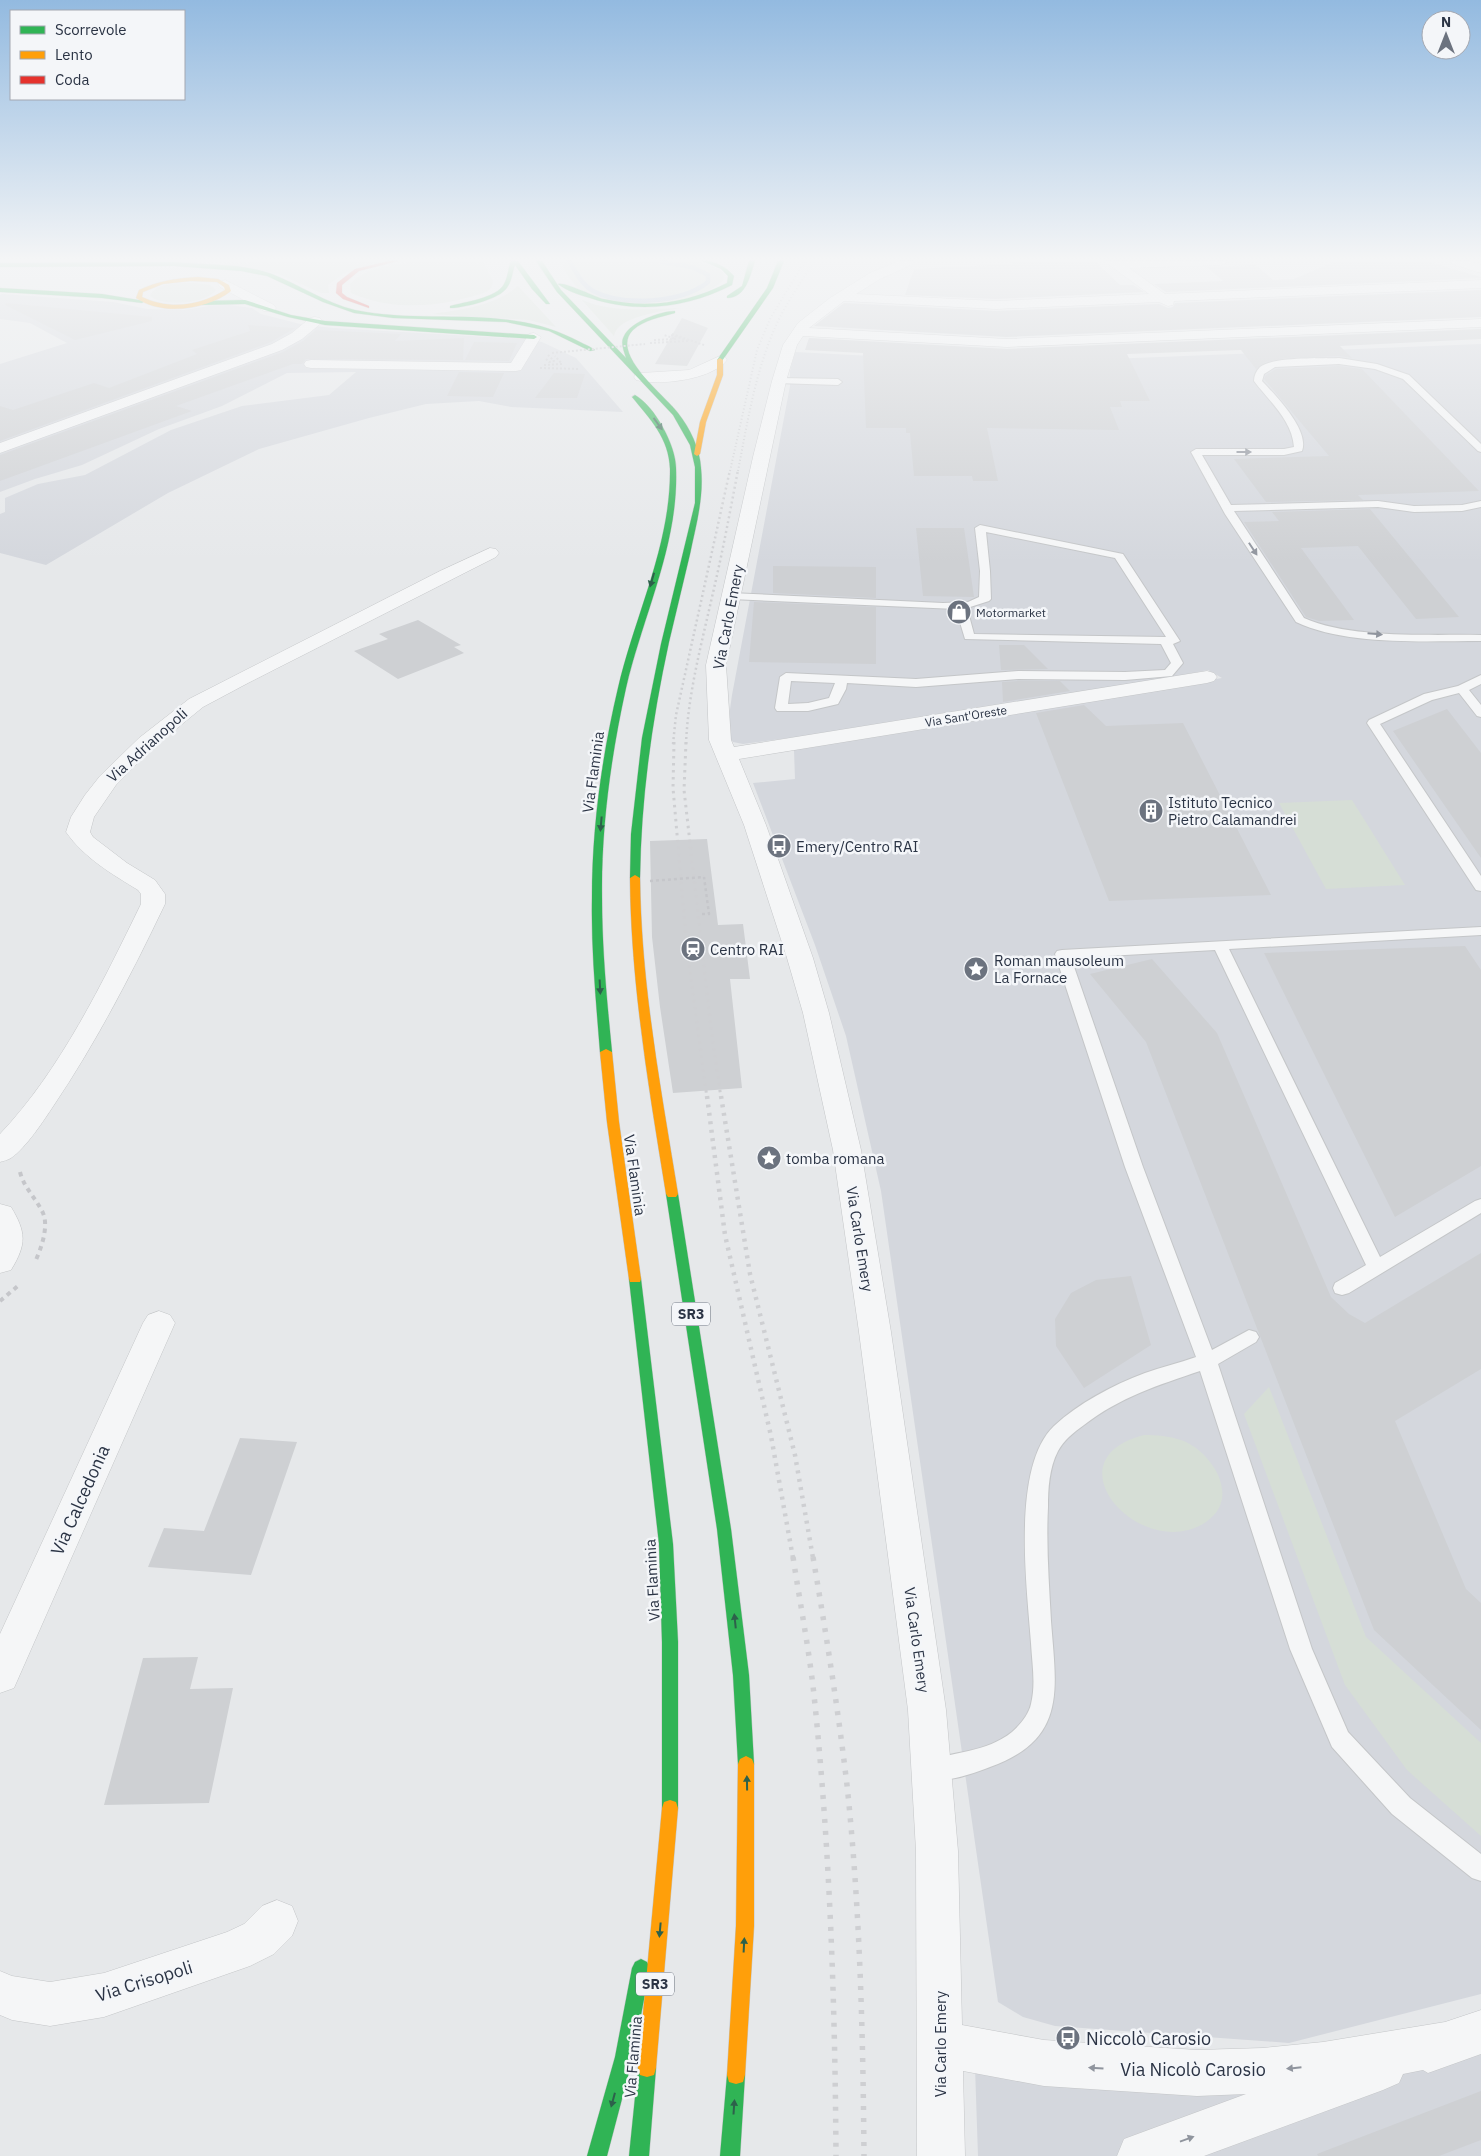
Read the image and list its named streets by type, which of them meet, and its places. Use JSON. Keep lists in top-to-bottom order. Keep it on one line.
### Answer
{"streets":{"main road":["Via Flaminia","SR3"],"street":["Via Carlo Emery","Via Sant'Oreste","Via Adrianopoli","Via Calcedonia","Via Crisopoli","Via Nicolò Carosio"]},"crossings":[["Via Carlo Emery","Via Sant'Oreste"],["Via Carlo Emery","Via Nicolò Carosio"]],"places":{"shop":["Motormarket"],"building":["Istituto Tecnico Pietro Calamandrei"],"bus stop":["Emery/Centro RAI","Niccolò Carosio"],"station":["Centro RAI"],"place":["Roman mausoleum La Fornace","tomba romana"]},"legend":["Scorrevole","Lento","Coda"],"north":"top"}
